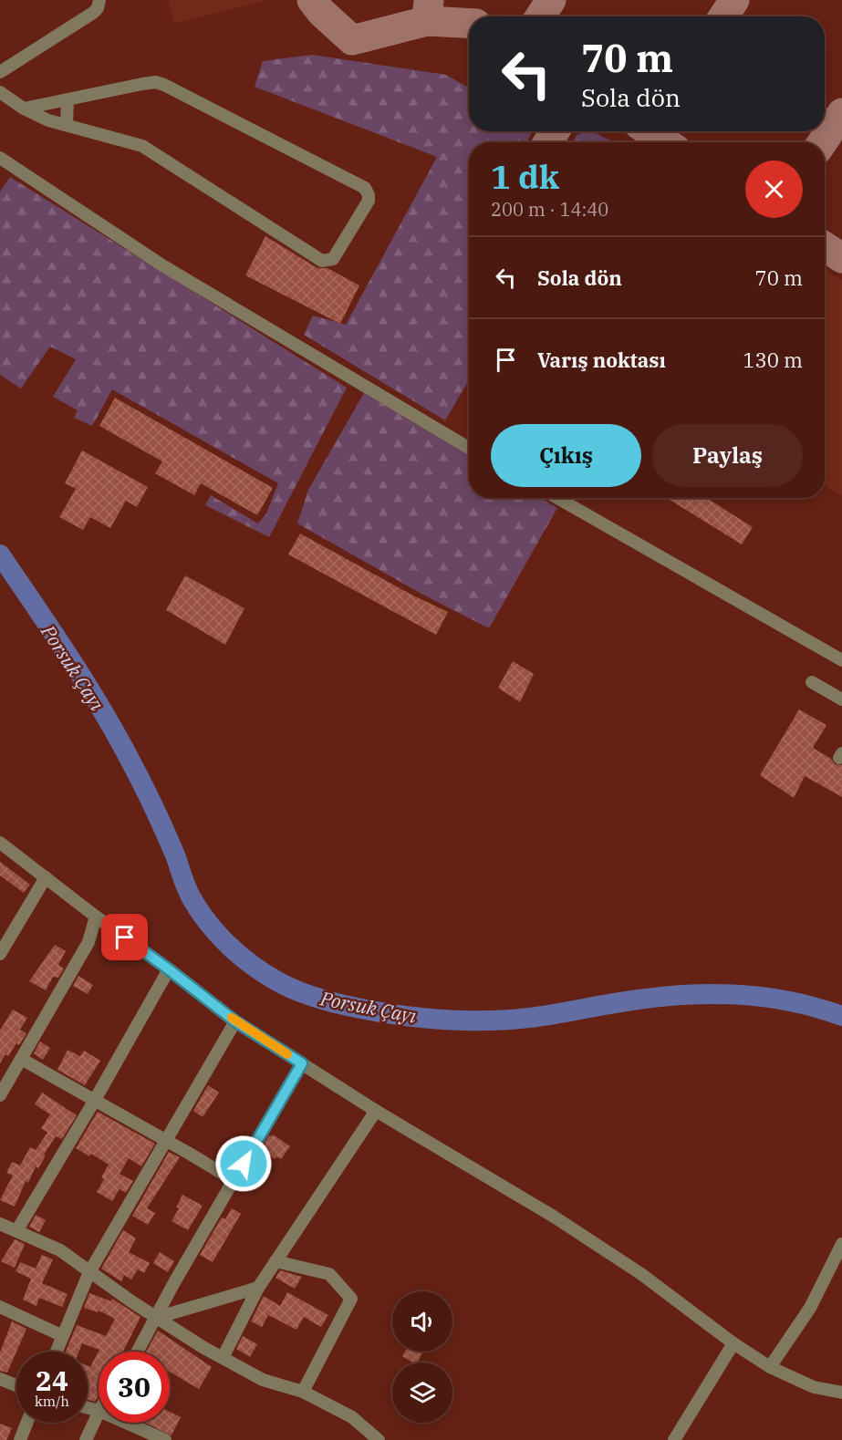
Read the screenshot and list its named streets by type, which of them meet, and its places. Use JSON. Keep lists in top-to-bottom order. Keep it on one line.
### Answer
{"water":["Porsuk Çayı"],"page":{"turn":["70 m","Sola dön"],"heading":["1 dk","200 m · 14:40"],"list":[{"name":"Sola dön","value":"70 m"},{"name":"Varış noktası","value":"130 m"}],"buttons":["Çıkış","Paylaş"],"speed":"24 km/h","limit":"30"}}
